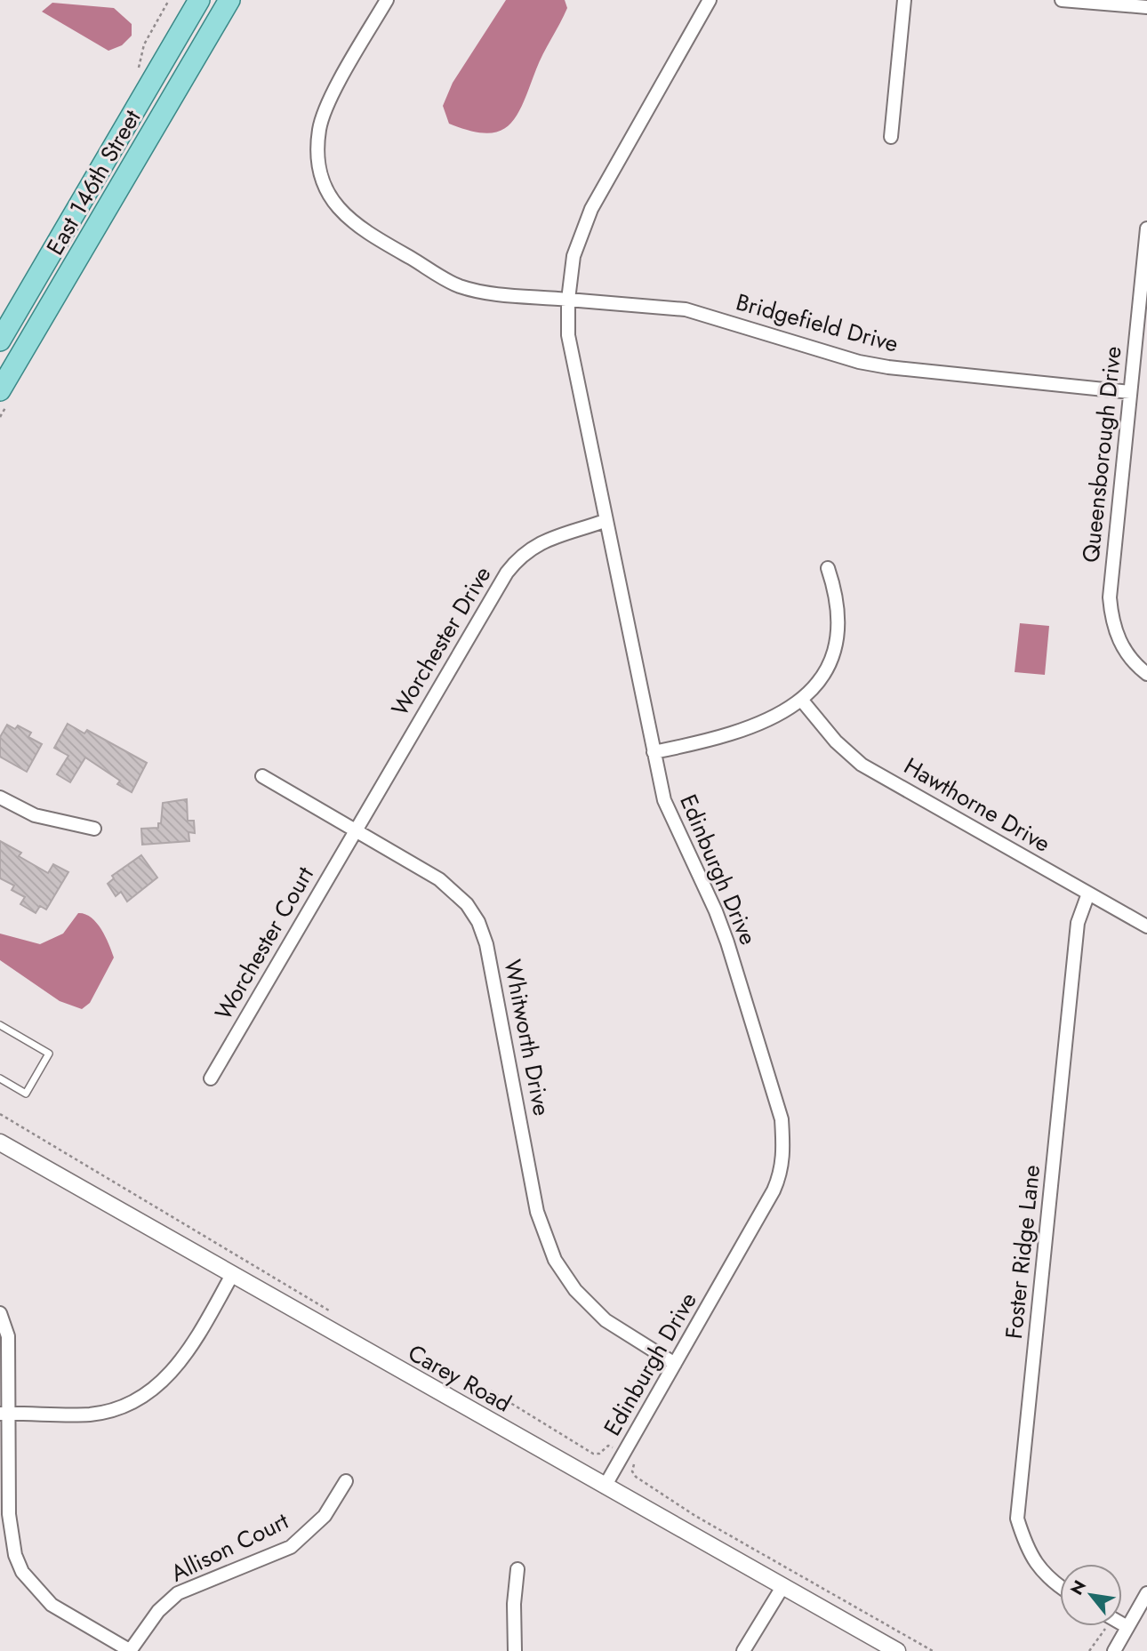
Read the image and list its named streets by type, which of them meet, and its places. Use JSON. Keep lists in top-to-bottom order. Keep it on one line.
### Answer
{"streets":{"main road":["East 146th Street"],"street":["Bridgefield Drive","Queensborough Drive","Worchester Drive","Hawthorne Drive","Edinburgh Drive","Worchester Court","Whitworth Drive","Foster Ridge Lane","Carey Road","Allison Court"]},"crossings":[["Bridgefield Drive","Queensborough Drive"],["Bridgefield Drive","Edinburgh Drive"],["Worchester Drive","Edinburgh Drive"],["Worchester Drive","Worchester Court"],["Worchester Drive","Whitworth Drive"],["Hawthorne Drive","Foster Ridge Lane"],["Edinburgh Drive","Whitworth Drive"],["Edinburgh Drive","Carey Road"],["Worchester Court","Whitworth Drive"]],"north":"top left"}
